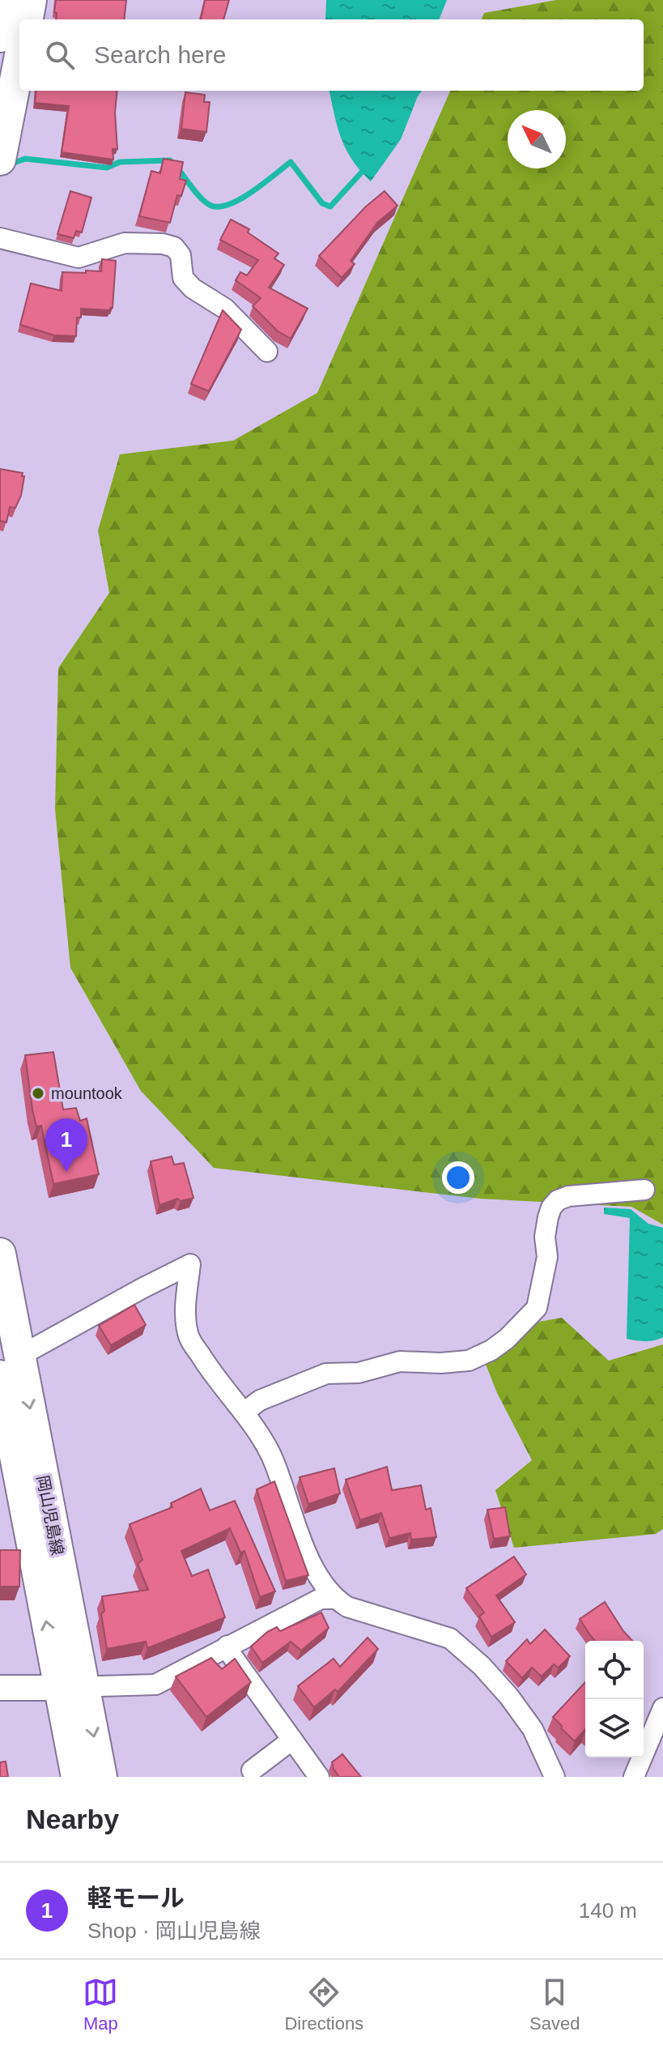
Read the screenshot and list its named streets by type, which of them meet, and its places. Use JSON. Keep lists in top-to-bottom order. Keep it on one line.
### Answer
{"streets":{"main road":["岡山児島線"]},"places":["mountook"],"north":"top left","page":{"search":"Search here","pins":"1","heading":"Nearby","list":[{"mark":"1","name":"軽モール","note":"Shop · 岡山児島線","value":"140 m"}],"nav":["Map","Directions","Saved"]}}
